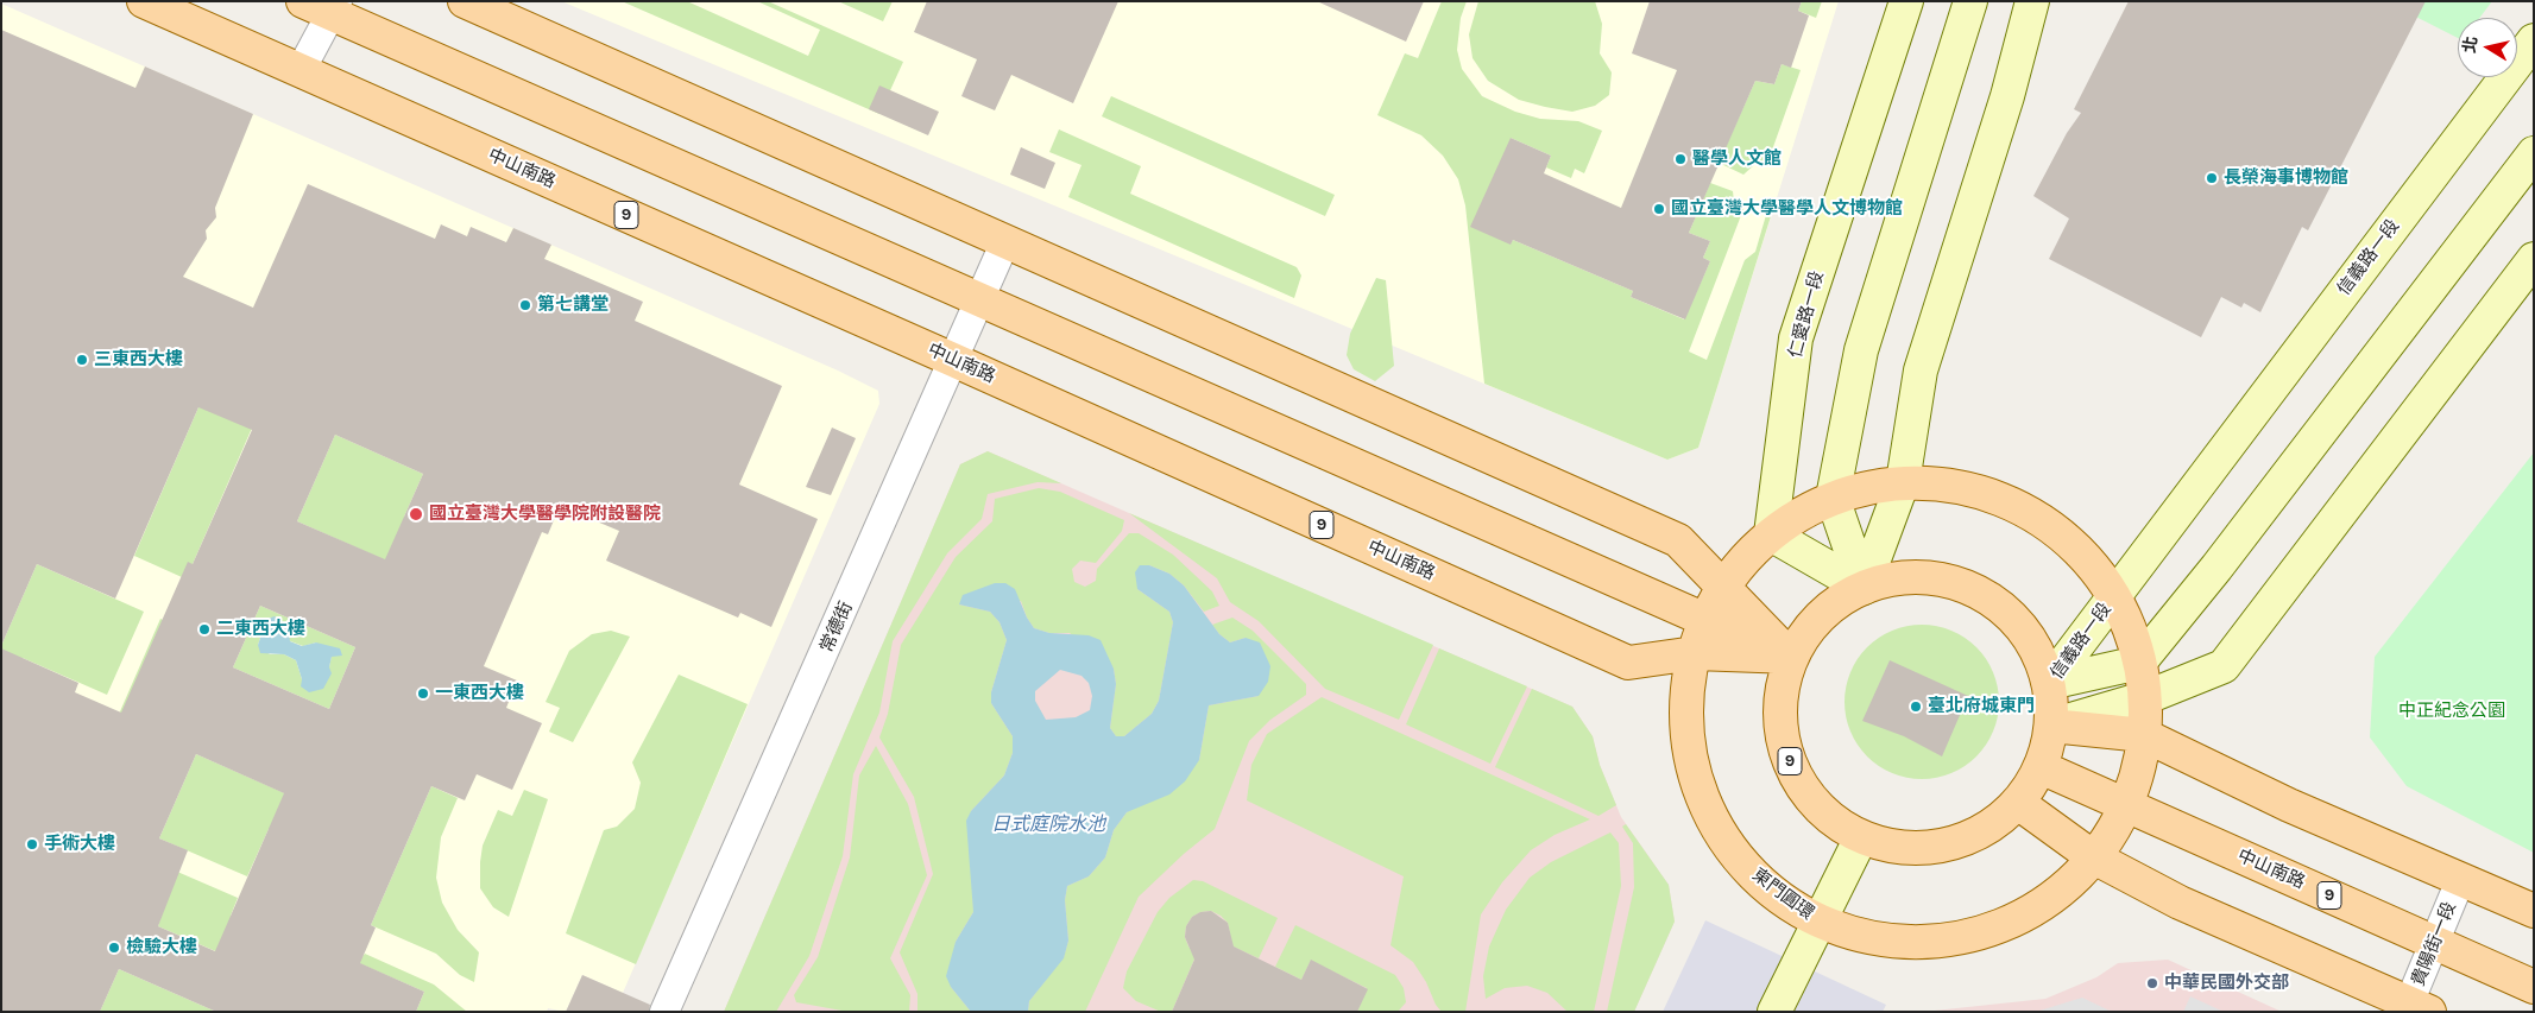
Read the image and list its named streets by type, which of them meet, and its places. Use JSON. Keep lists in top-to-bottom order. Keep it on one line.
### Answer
{"streets":{"main road":["中山南路","9","信義路一段","仁愛路一段","東門圓環"],"street":["常德街","貴陽街一段"]},"crossings":[["中山南路","9"],["中山南路","常德街"],["中山南路","東門圓環"],["中山南路","貴陽街一段"],["9","信義路一段"],["信義路一段","東門圓環"],["仁愛路一段","東門圓環"]],"water":["日式庭院水池"],"parks":["中正紀念公園"],"places":["醫學人文館","長榮海事博物館","國立臺灣大學醫學人文博物館","第七講堂","三東西大樓","國立臺灣大學醫學院附設醫院","二東西大樓","一東西大樓","臺北府城東門","手術大樓","檢驗大樓","中華民國外交部"],"north":"left"}
